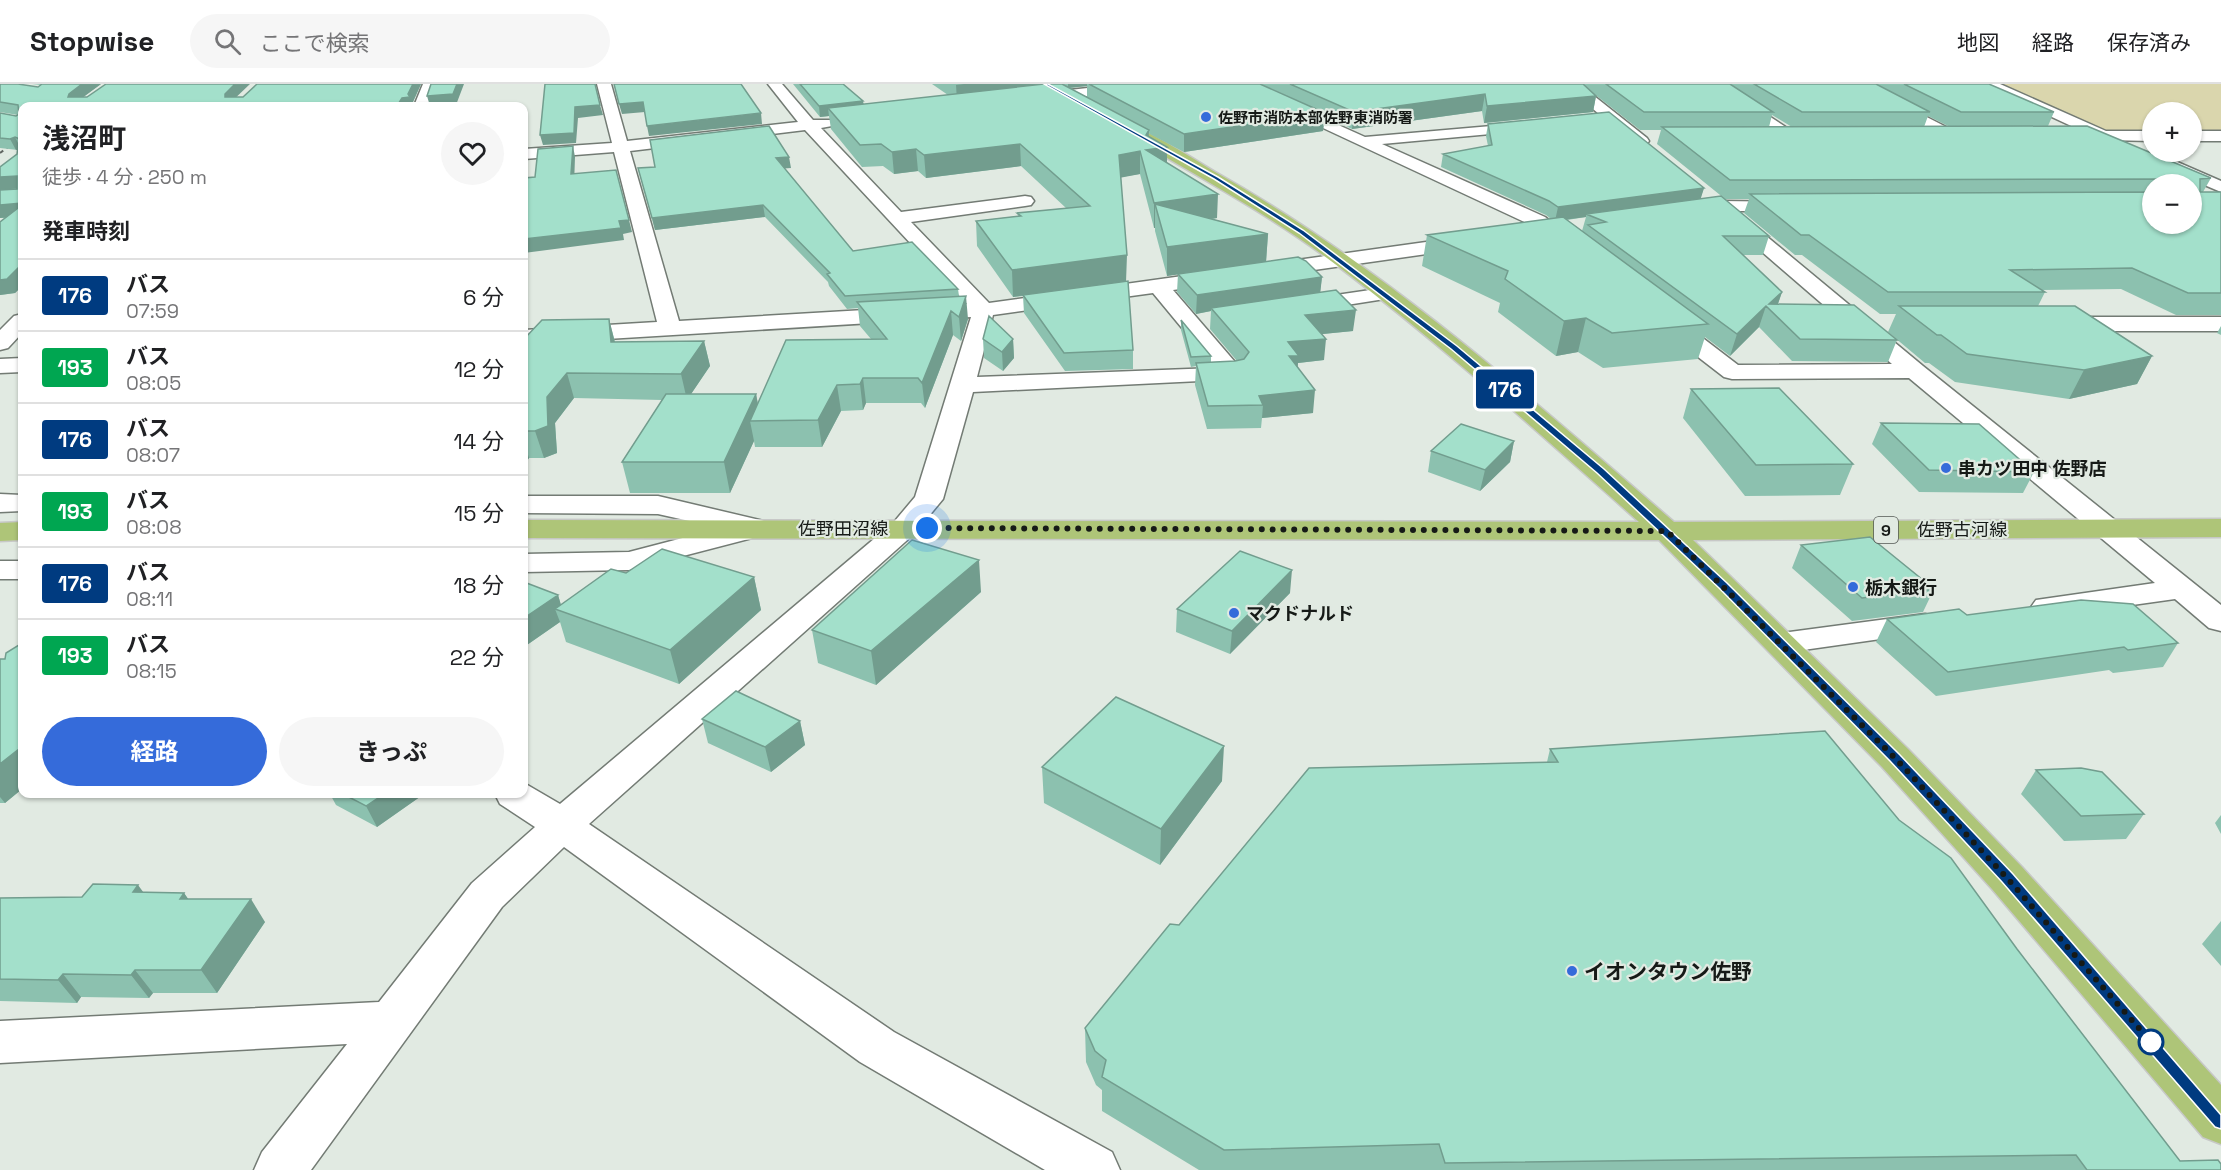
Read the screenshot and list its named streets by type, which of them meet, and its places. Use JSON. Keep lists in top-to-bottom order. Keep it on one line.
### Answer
{"streets":{"main road":["佐野田沼線","佐野古河線","9"]},"crossings":[["佐野田沼線","佐野古河線"]],"places":["佐野市消防本部佐野東消防署","串カツ田中 佐野店","栃木銀行","マクドナルド","イオンタウン佐野"],"lines":["bus line 176"],"page":{"header":"Stopwise","search":"ここで検索","nav":["地図","経路","保存済み"],"on_map":"176","map_buttons":["+","−"],"heading":[["浅沼町","徒歩 · 4 分 · 250 m"],"発車時刻"],"list":[{"mark":"176","name":"バス","note":"07:59","value":"6 分"},{"mark":"193","name":"バス","note":"08:05","value":"12 分"},{"mark":"176","name":"バス","note":"08:07","value":"14 分"},{"mark":"193","name":"バス","note":"08:08","value":"15 分"},{"mark":"176","name":"バス","note":"08:11","value":"18 分"},{"mark":"193","name":"バス","note":"08:15","value":"22 分"}],"buttons":["経路","きっぷ"]}}
